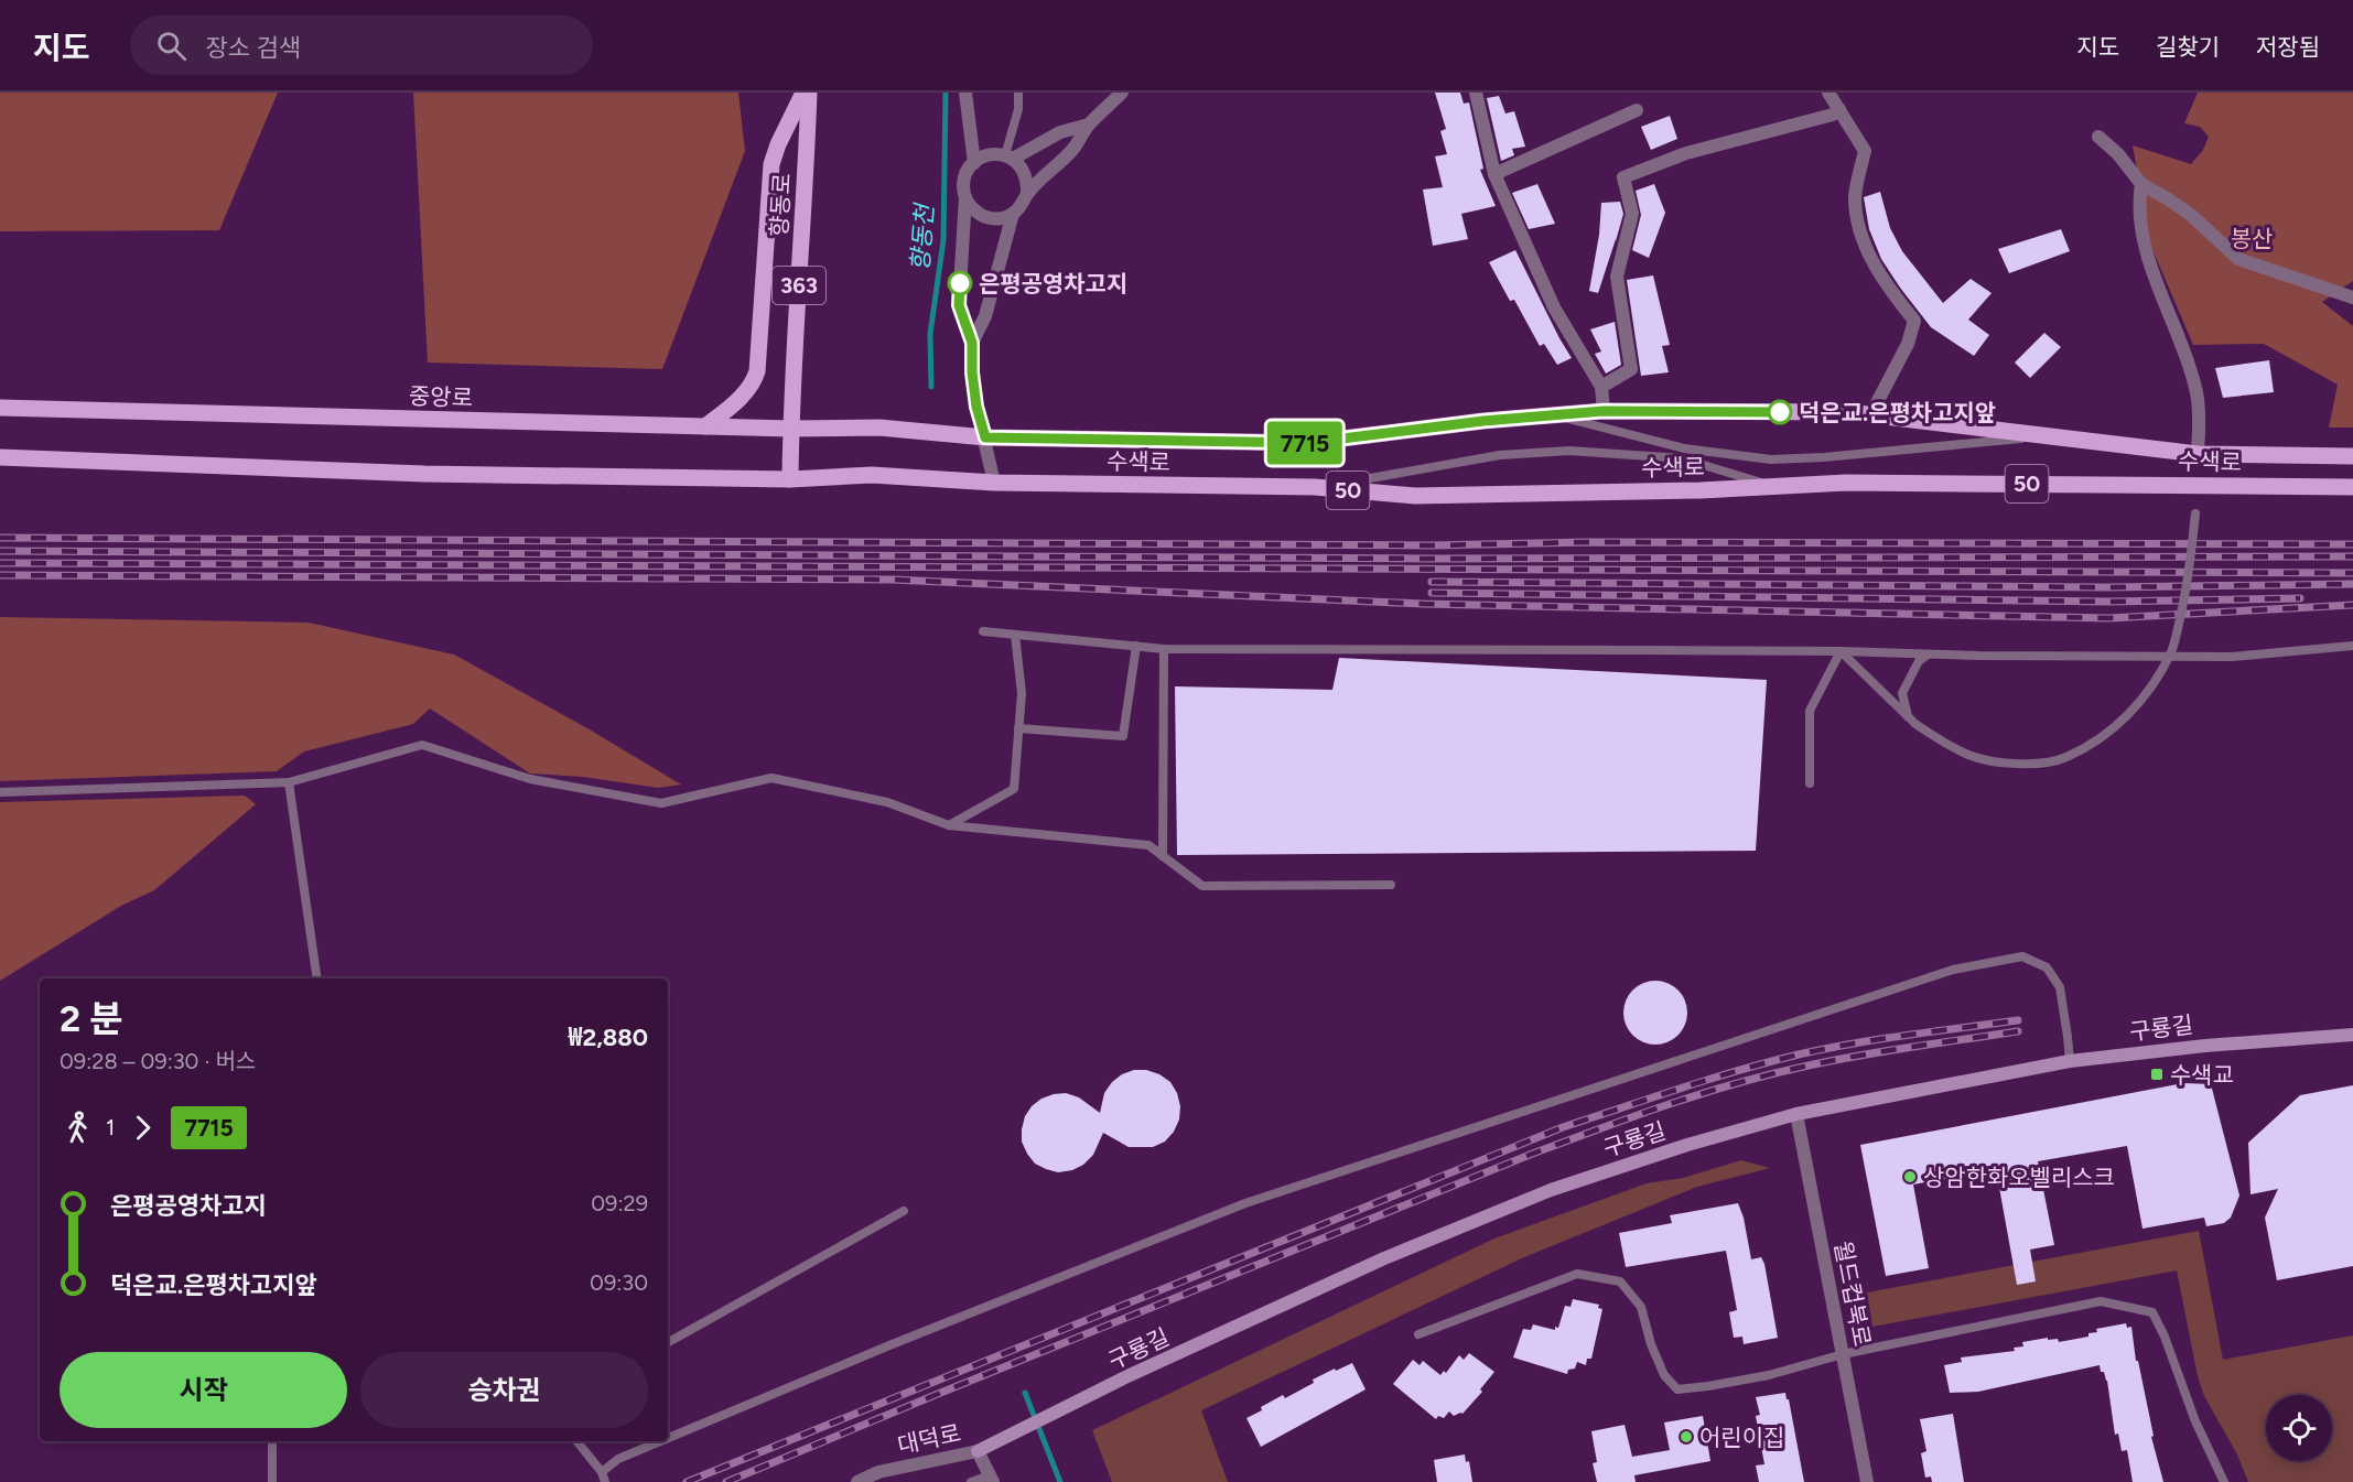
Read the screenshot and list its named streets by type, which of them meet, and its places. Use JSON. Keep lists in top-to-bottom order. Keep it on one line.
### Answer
{"streets":{"main road":["향동로","363","중앙로","수색로","50","구룡길"],"street":["월드컵북로","대덕로"]},"crossings":[["향동로","중앙로"],["중앙로","수색로"],["구룡길","월드컵북로"],["구룡길","대덕로"]],"water":["향동천"],"parks":["봉산"],"places":{"other":["은평공영차고지","덕은교.은평차고지앞","상암한화오벨리스크","어린이집"],"transit":["수색교"]},"lines":["bus line 7715"],"page":{"header":"지도","search":"장소 검색","nav":["지도","길찾기","저장됨"],"on_map":"7715","heading":["2 분","09:28 – 09:30 · 버스","₩2,880"],"legs":["1","7715"],"list":[{"name":"은평공영차고지","value":"09:29"},{"name":"덕은교.은평차고지앞","value":"09:30"}],"buttons":["시작","승차권"]}}
